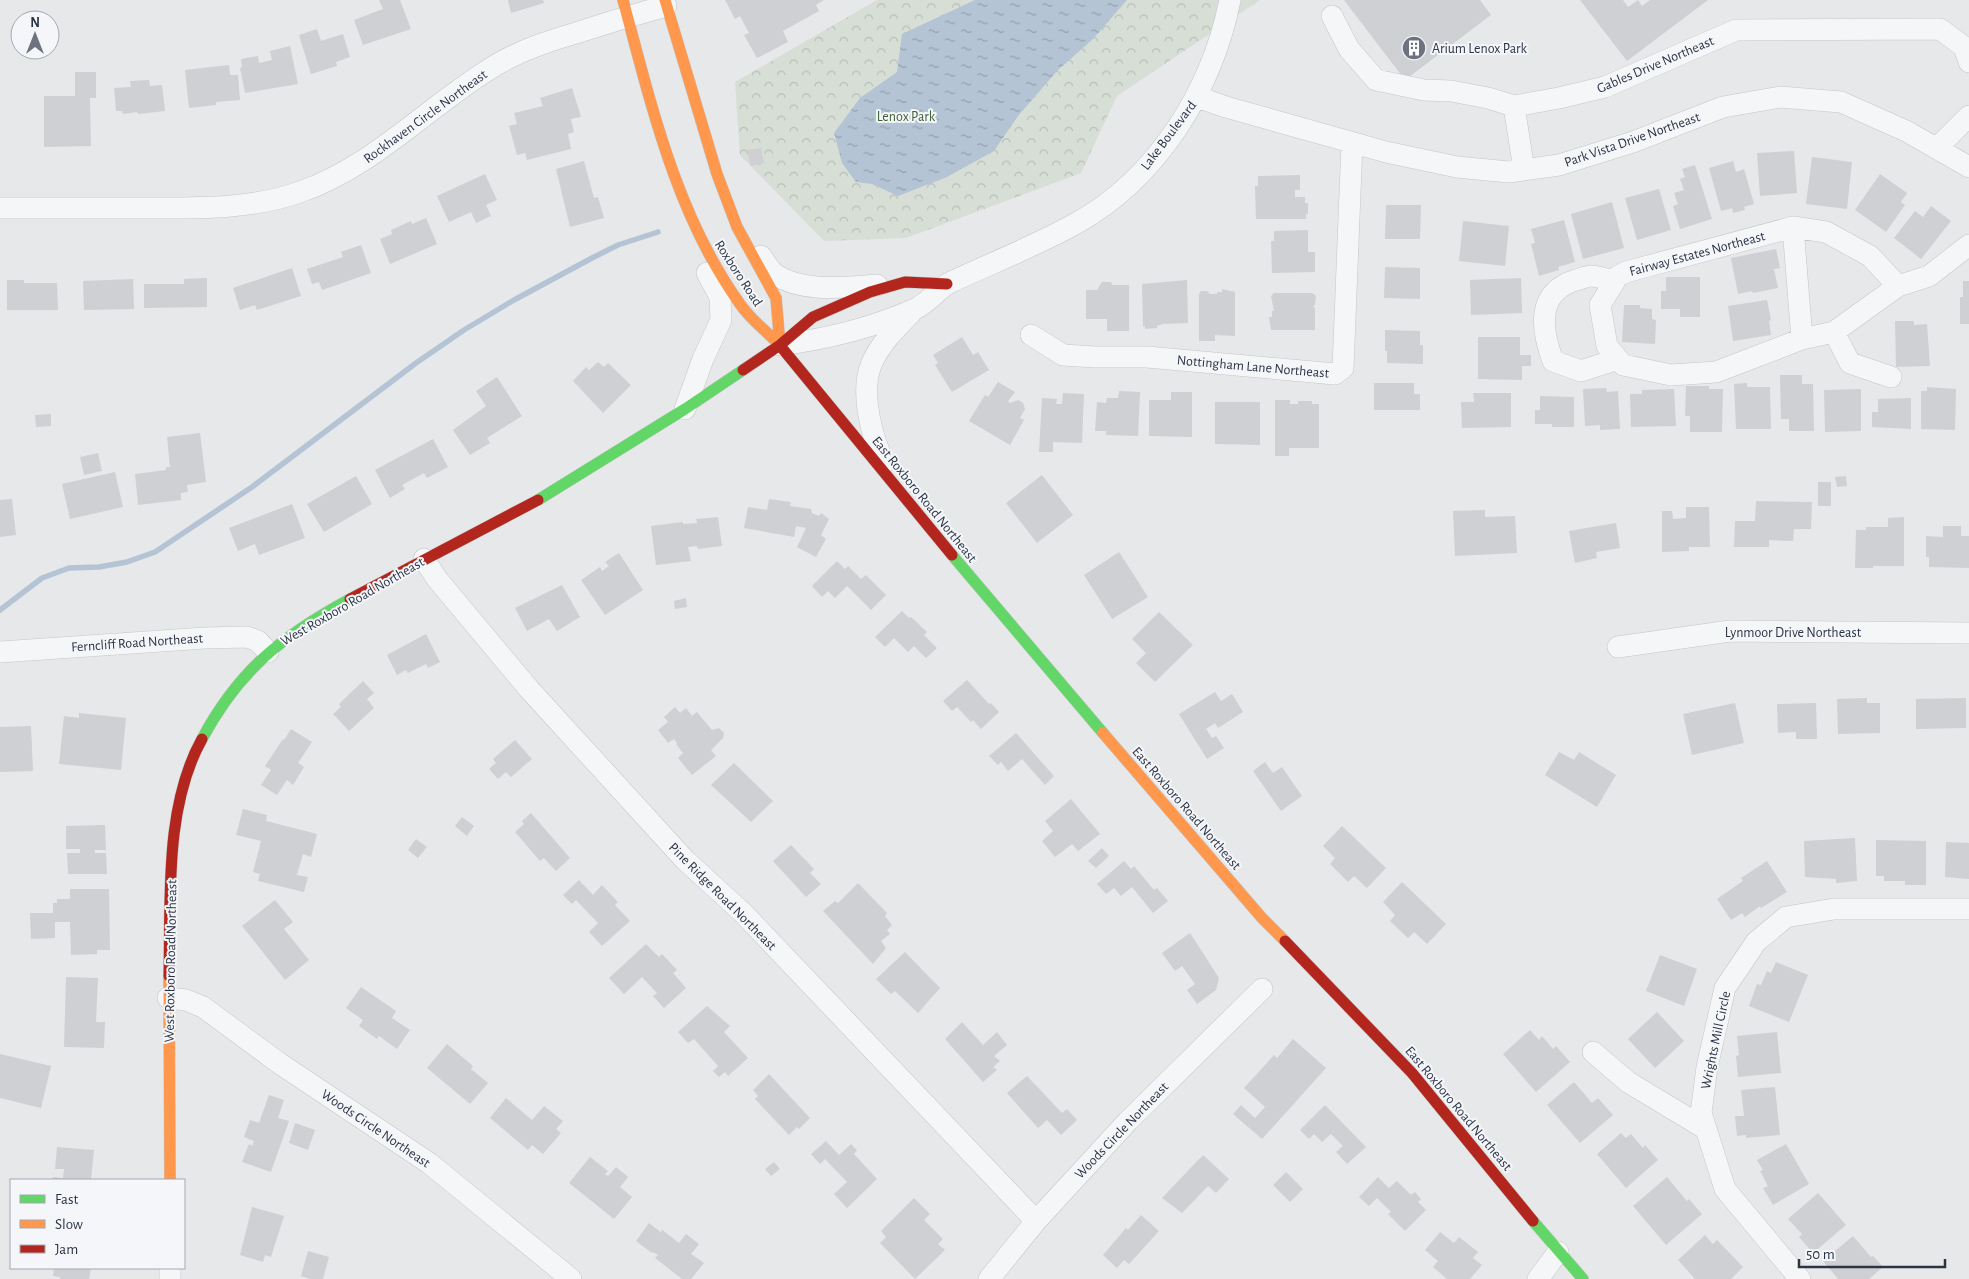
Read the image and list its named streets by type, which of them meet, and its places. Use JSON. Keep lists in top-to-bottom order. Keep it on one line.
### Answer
{"streets":{"main road":["Lake Boulevard","Roxboro Road","East Roxboro Road Northeast","West Roxboro Road Northeast"],"street":["Gables Drive Northeast","Rockhaven Circle Northeast","Park Vista Drive Northeast","Fairway Estates Northeast","Nottingham Lane Northeast","Lynmoor Drive Northeast","Ferncliff Road Northeast","Pine Ridge Road Northeast","Wrights Mill Circle","Woods Circle Northeast"]},"crossings":[["Rockhaven Circle Northeast","Roxboro Road"],["Lake Boulevard","Park Vista Drive Northeast"],["Lake Boulevard","Roxboro Road"],["Lake Boulevard","East Roxboro Road Northeast"],["Lake Boulevard","West Roxboro Road Northeast"],["Park Vista Drive Northeast","Nottingham Lane Northeast"],["Roxboro Road","East Roxboro Road Northeast"],["Roxboro Road","West Roxboro Road Northeast"],["East Roxboro Road Northeast","West Roxboro Road Northeast"],["West Roxboro Road Northeast","Ferncliff Road Northeast"],["West Roxboro Road Northeast","Pine Ridge Road Northeast"],["West Roxboro Road Northeast","Woods Circle Northeast"],["Pine Ridge Road Northeast","Woods Circle Northeast"]],"parks":["Lenox Park"],"places":{"building":["Arium Lenox Park"]},"legend":["Fast","Slow","Jam"],"scale_bar":"50 m","north":"top"}
